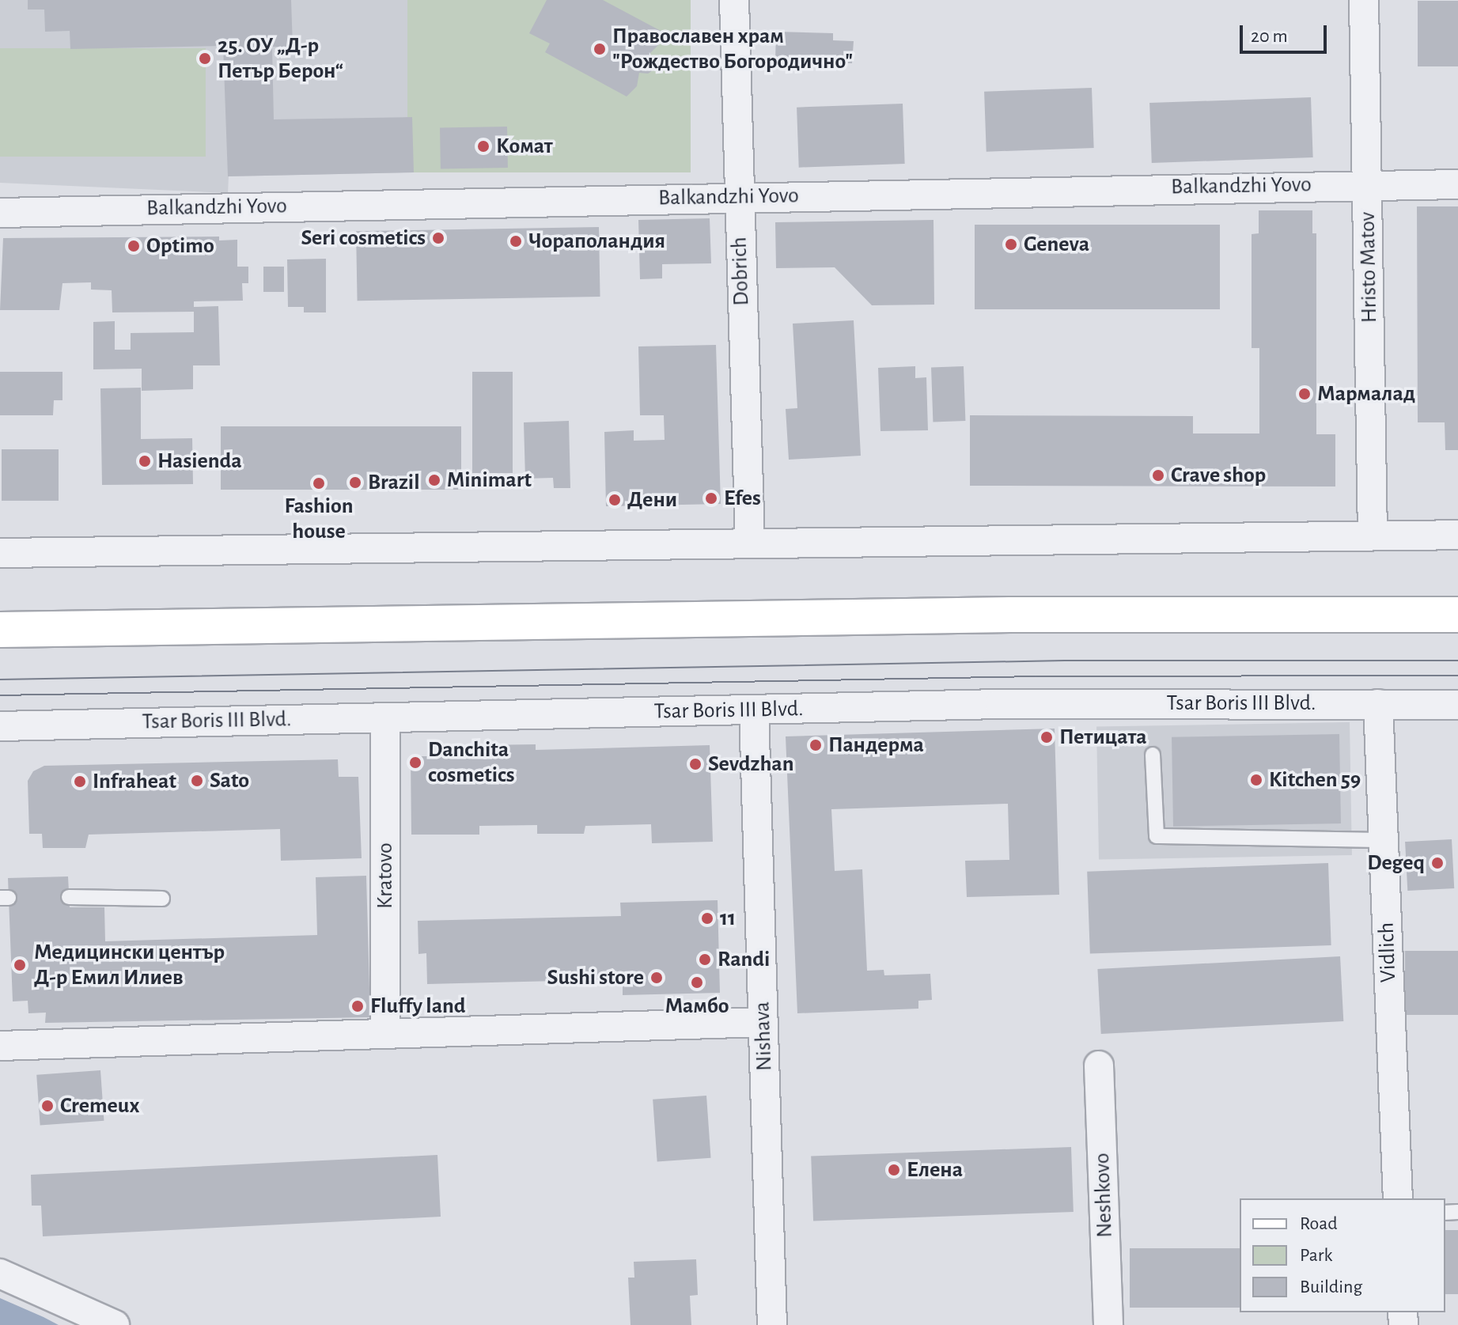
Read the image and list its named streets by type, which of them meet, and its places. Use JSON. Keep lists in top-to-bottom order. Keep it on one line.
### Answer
{"streets":{"street":["Balkandzhi Yovo","Hristo Matov","Dobrich","Tsar Boris III Blvd.","Kratovo","Vidlich","Nishava","Neshkovo"]},"crossings":[["Balkandzhi Yovo","Hristo Matov"],["Balkandzhi Yovo","Dobrich"],["Tsar Boris III Blvd.","Kratovo"],["Tsar Boris III Blvd.","Vidlich"],["Tsar Boris III Blvd.","Nishava"]],"places":["Православен храм \"Рождество Богородично\"","25. ОУ „Д-р Петър Берон“","Комат","Seri cosmetics","Чораполандия","Geneva","Optimo","Мармалад","Hasienda","Crave shop","Minimart","Brazil","Fashion house","Efes","Дени","Петицата","Пандерма","Danchita cosmetics","Sevdzhan","Kitchen 59","Sato","Infraheat","Degeq","11","Randi","Медицински център Д-р Емил Илиев","Sushi store","Мамбо","Fluffy land","Cremeux","Елена"],"legend":["Road","Park","Building"],"scale_bar":"20 m"}
